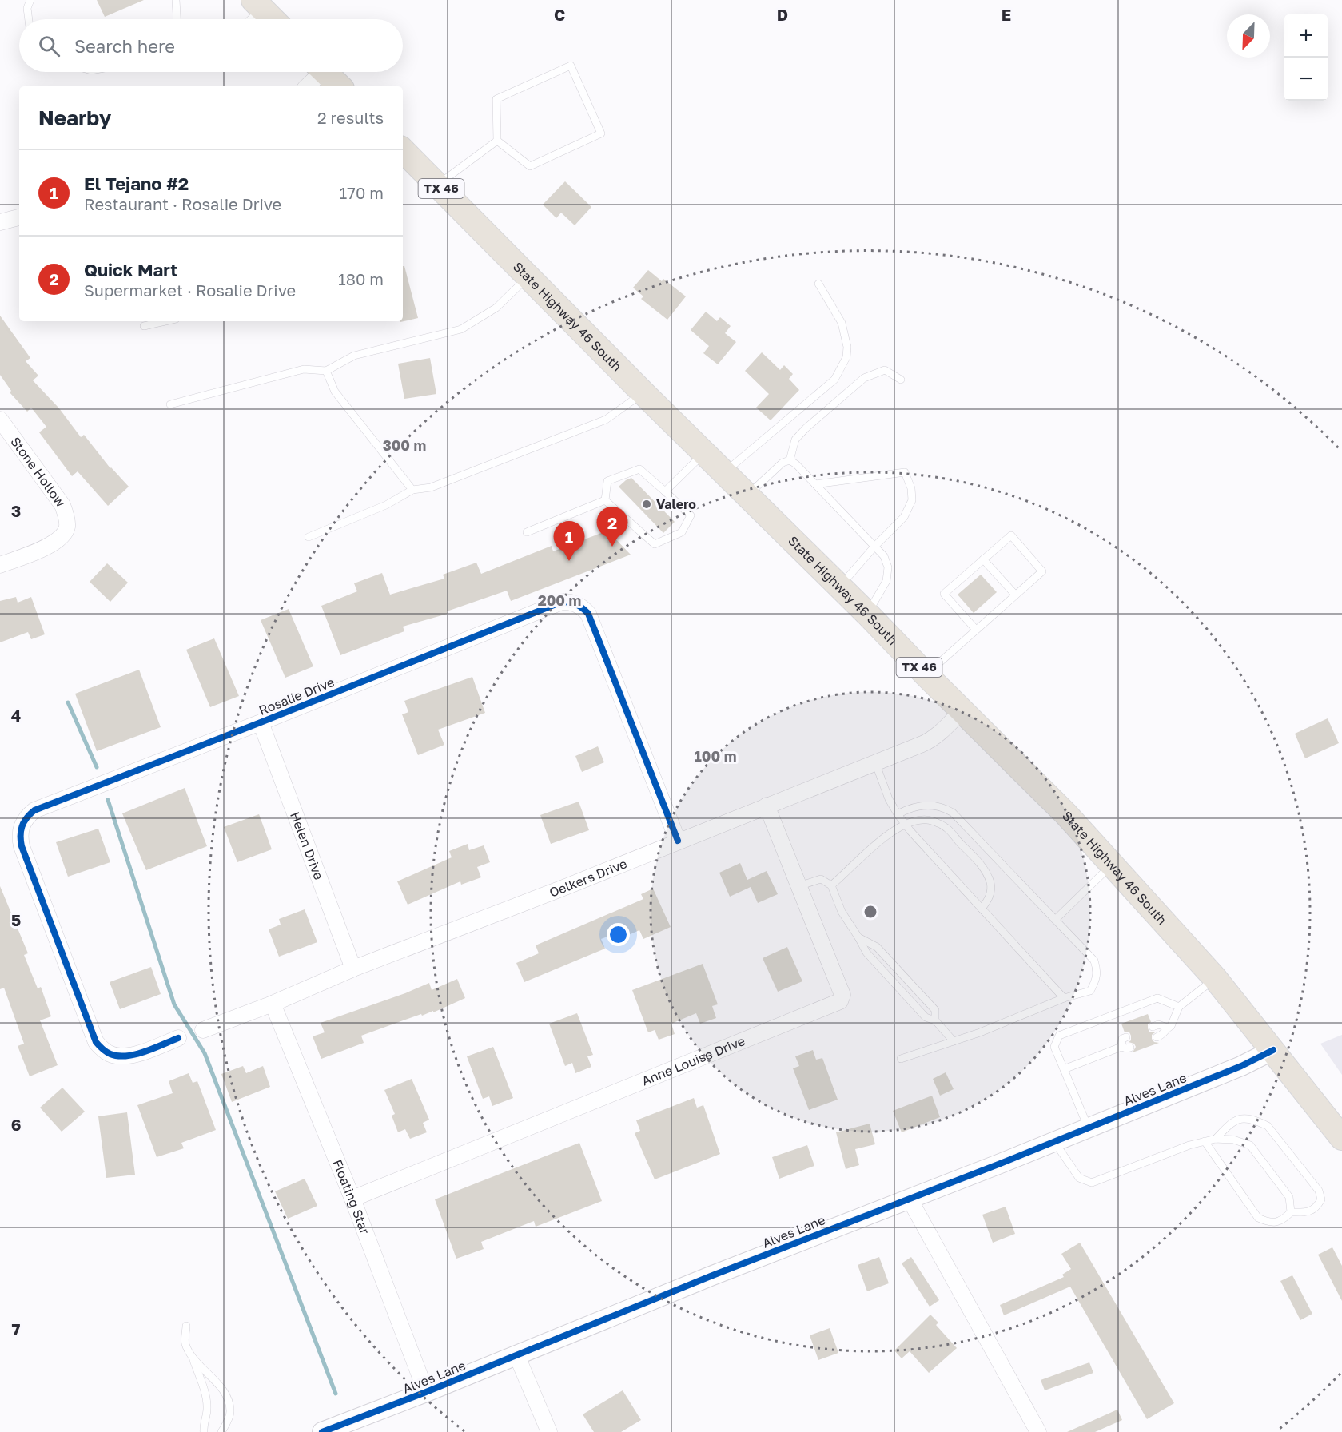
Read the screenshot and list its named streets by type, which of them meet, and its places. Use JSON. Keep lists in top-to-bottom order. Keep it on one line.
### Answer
{"streets":{"main road":["TX 46","State Highway 46 South"],"street":["Stone Hollow","Rosalie Drive","Helen Drive","Oelkers Drive","Anne Louise Drive","Alves Lane","Floating Star"]},"crossings":[["State Highway 46 South","Oelkers Drive"],["State Highway 46 South","Alves Lane"],["Rosalie Drive","Helen Drive"],["Rosalie Drive","Oelkers Drive"],["Helen Drive","Oelkers Drive"],["Oelkers Drive","Anne Louise Drive"],["Oelkers Drive","Floating Star"],["Anne Louise Drive","Floating Star"],["Alves Lane","Floating Star"]],"places":["Valero"],"north":"bottom left","page":{"map_buttons":["+","−"],"search":"Search here","heading":["Nearby","2 results"],"list":[{"mark":"1","name":"El Tejano #2","note":"Restaurant · Rosalie Drive","value":"170 m"},{"mark":"2","name":"Quick Mart","note":"Supermarket · Rosalie Drive","value":"180 m"}],"pins":["2","1"]},"grid":{"columns":["C","D","E"],"rows":["3","4","5","6","7"]},"rings":["300 m","200 m","100 m"]}
